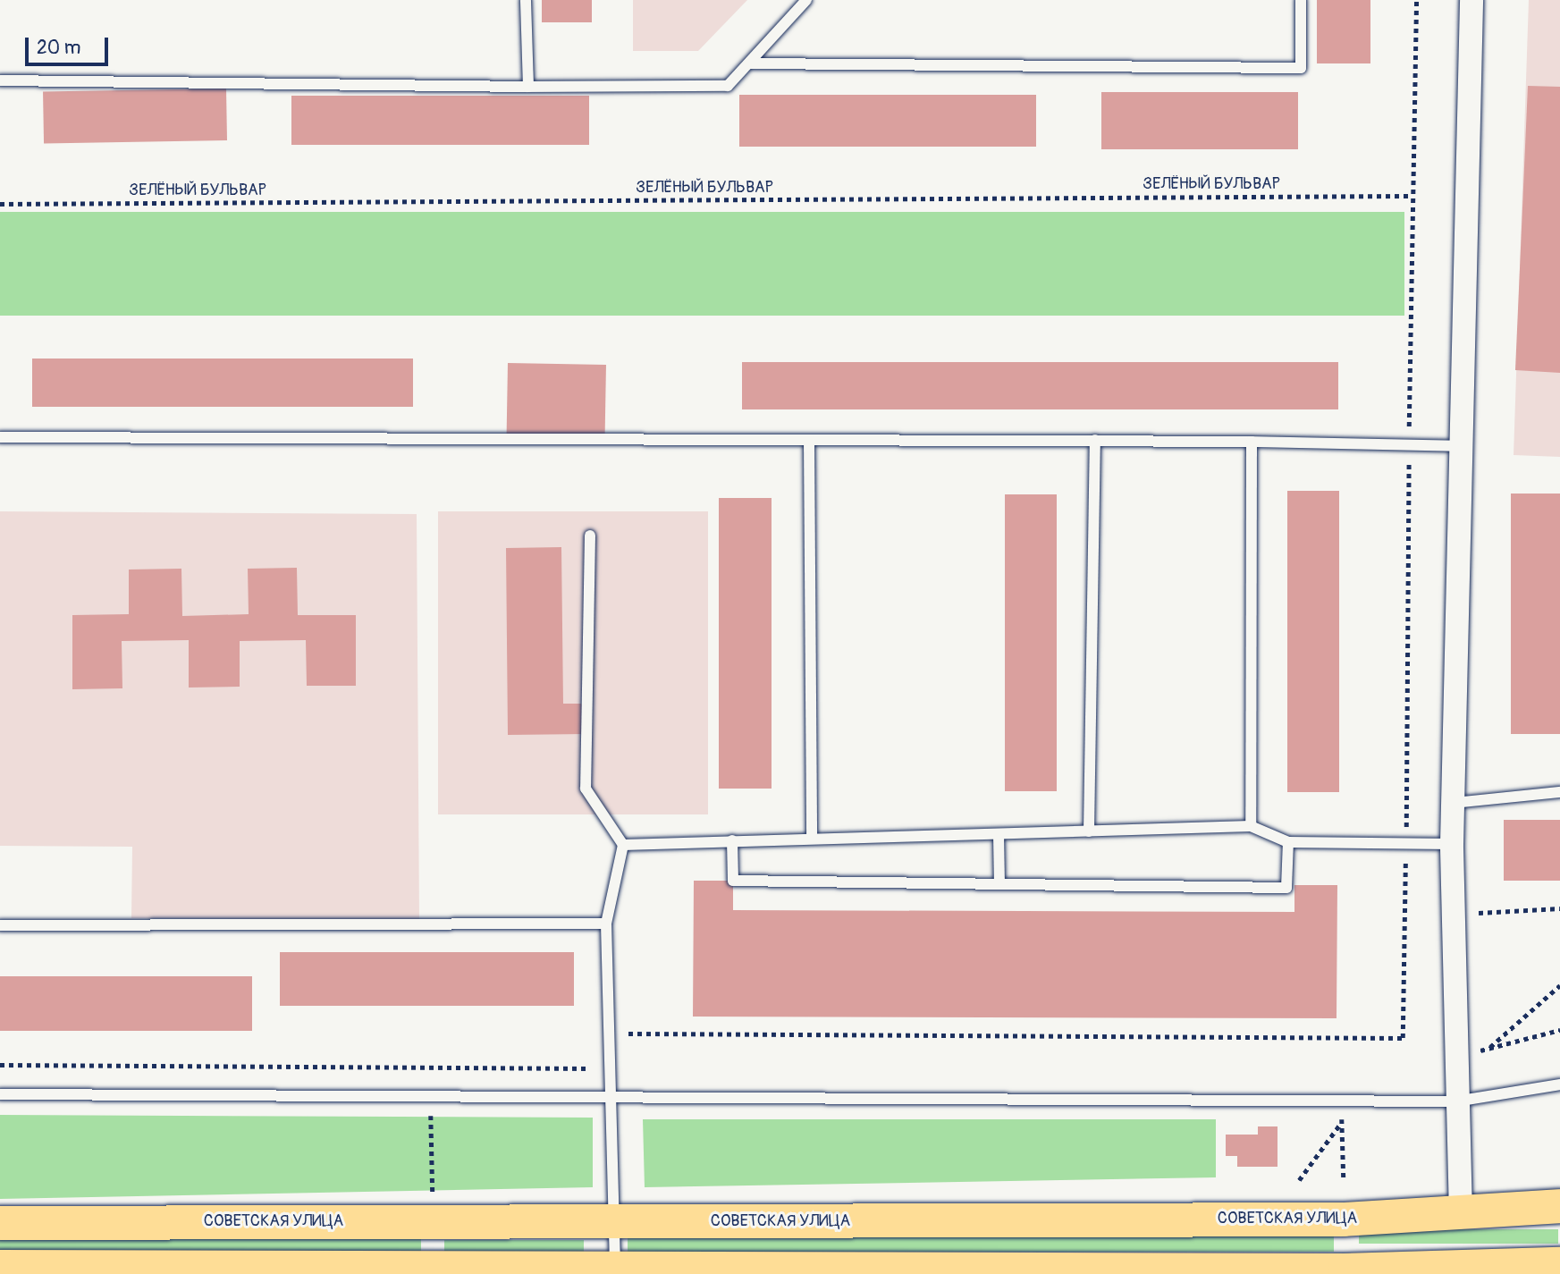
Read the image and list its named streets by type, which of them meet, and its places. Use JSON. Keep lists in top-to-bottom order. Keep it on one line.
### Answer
{"streets":{"main road":["СОВЕТСКАЯ УЛИЦА"],"path":["ЗЕЛЁНЫЙ БУЛЬВАР"]},"scale_bar":"20 m"}
